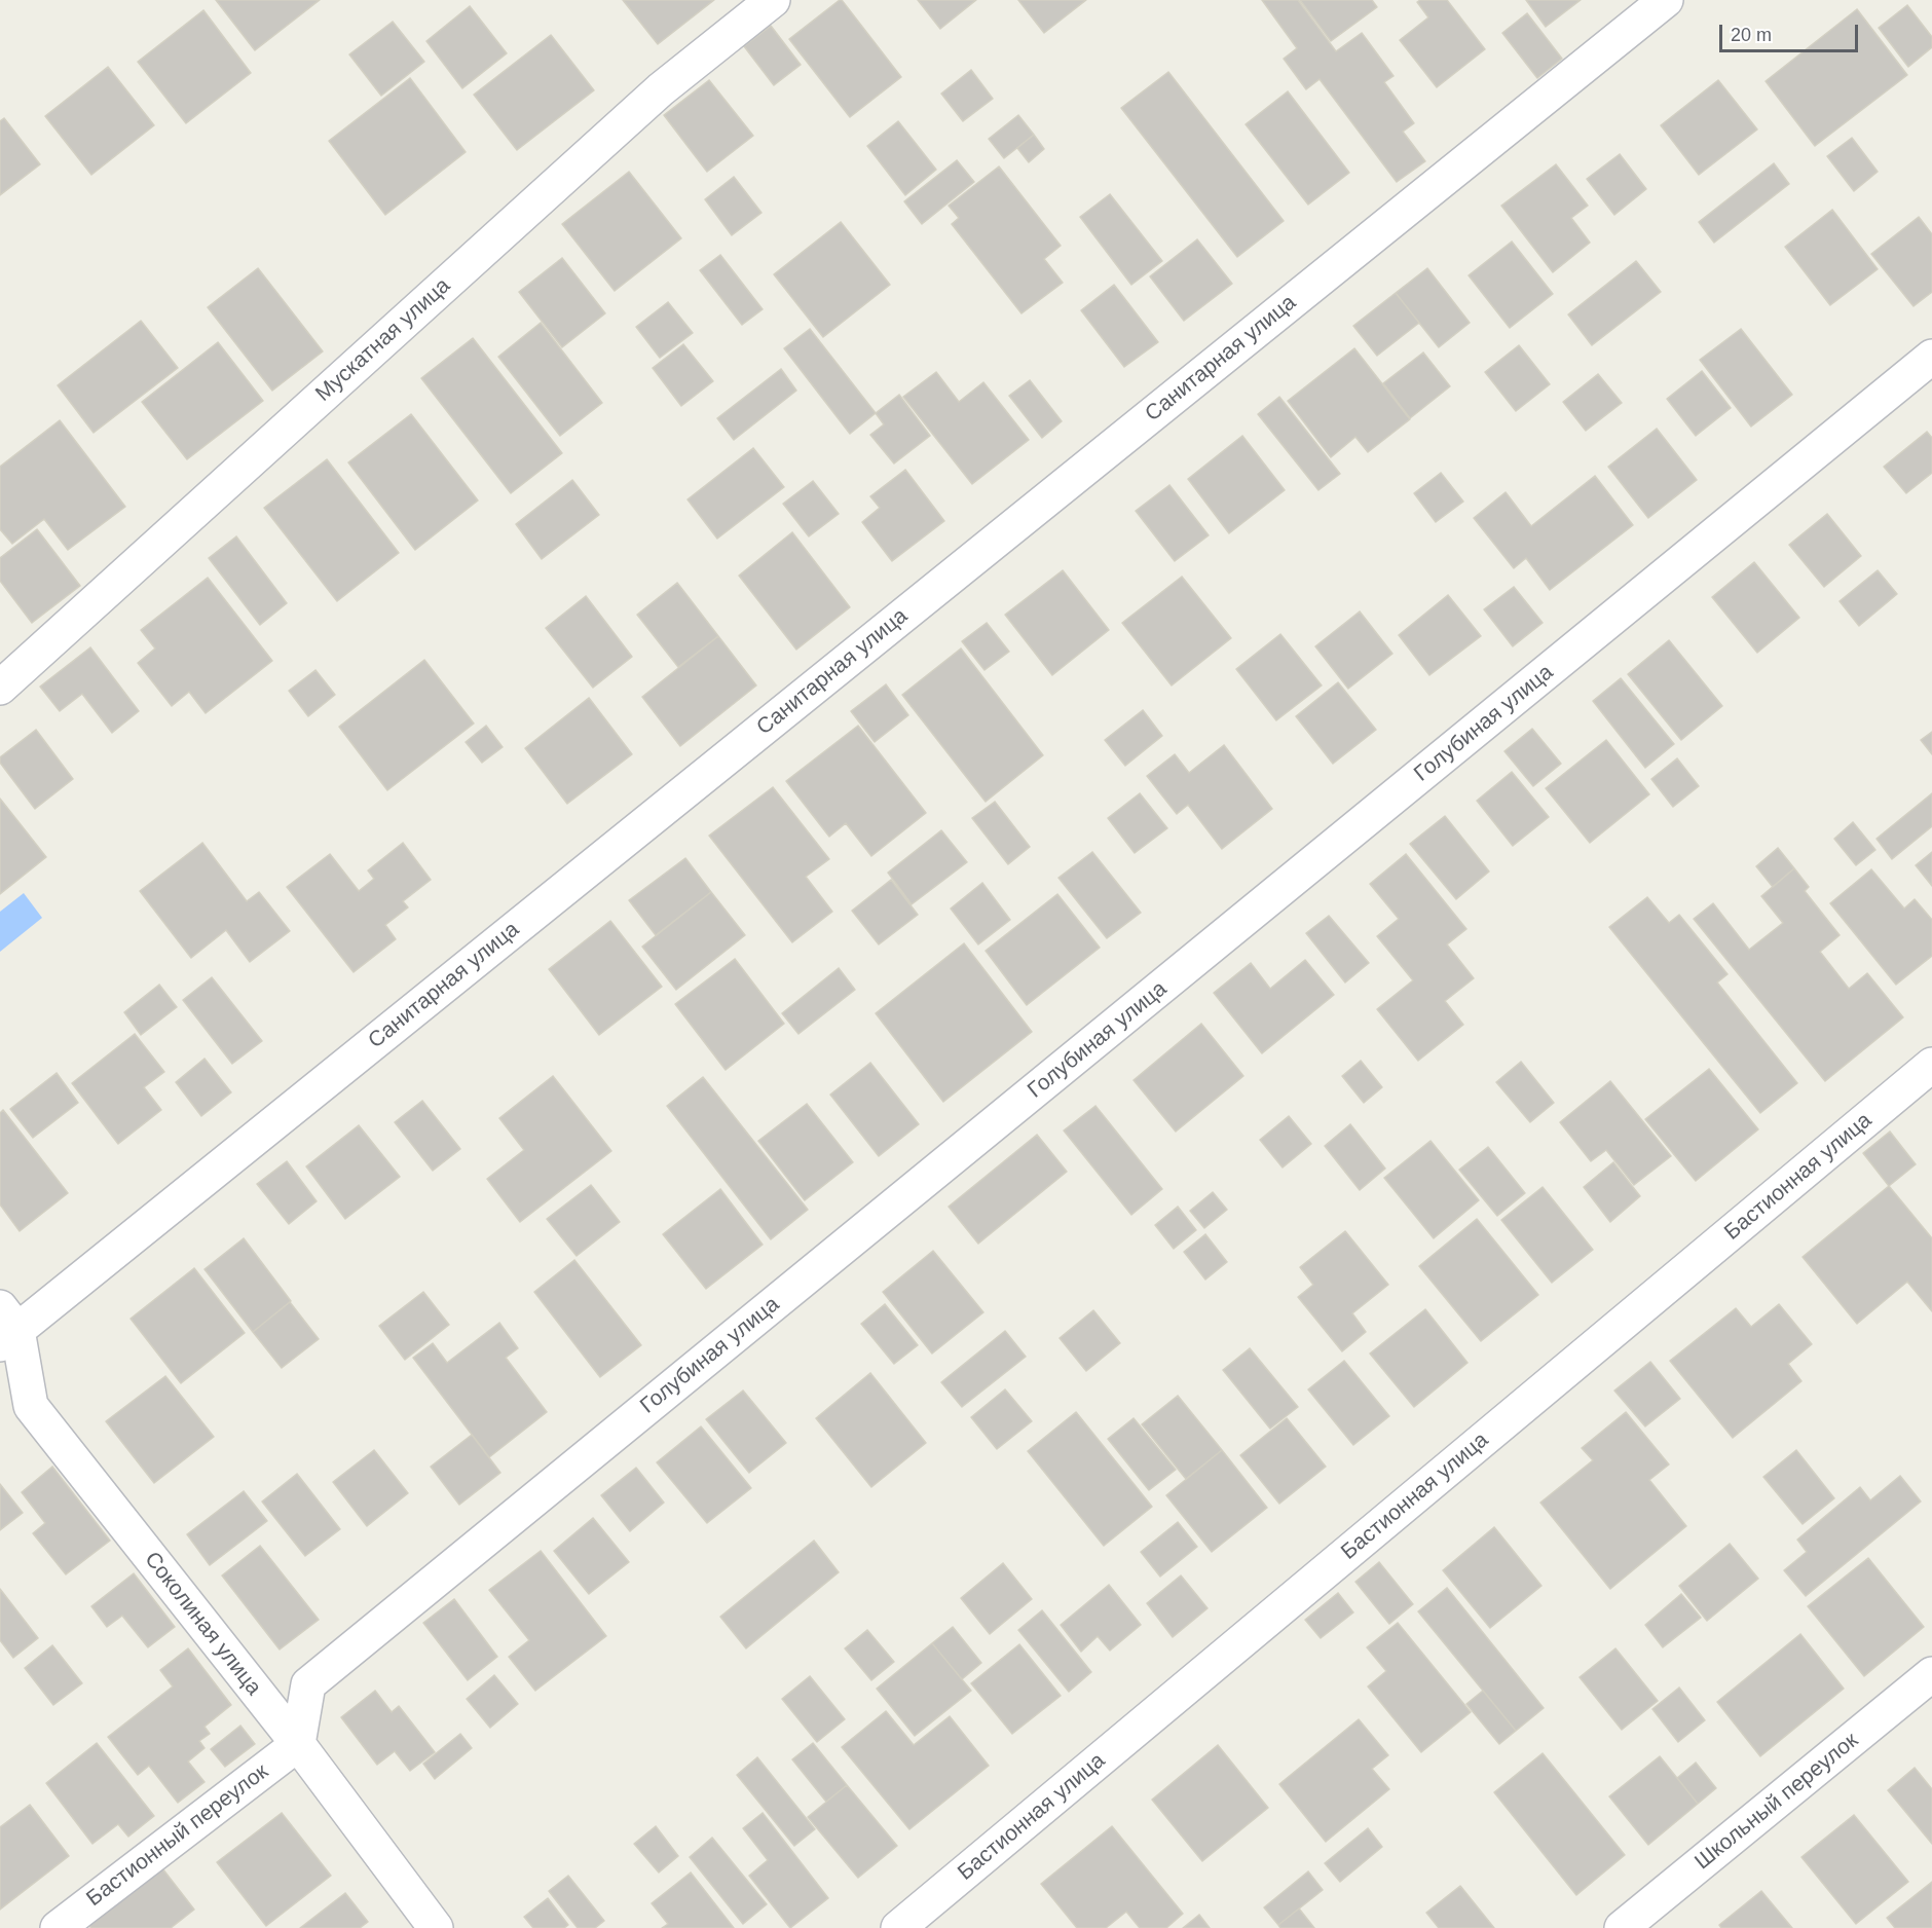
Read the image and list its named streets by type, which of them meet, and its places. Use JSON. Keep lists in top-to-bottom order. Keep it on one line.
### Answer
{"streets":{"street":["Мускатная улица","Санитарная улица","Голубиная улица","Бастионная улица","Соколиная улица","Школьный переулок","Бастионный переулок"]},"crossings":[["Санитарная улица","Соколиная улица"],["Голубиная улица","Соколиная улица"],["Голубиная улица","Бастионный переулок"],["Соколиная улица","Бастионный переулок"]],"scale_bar":"20 m"}
